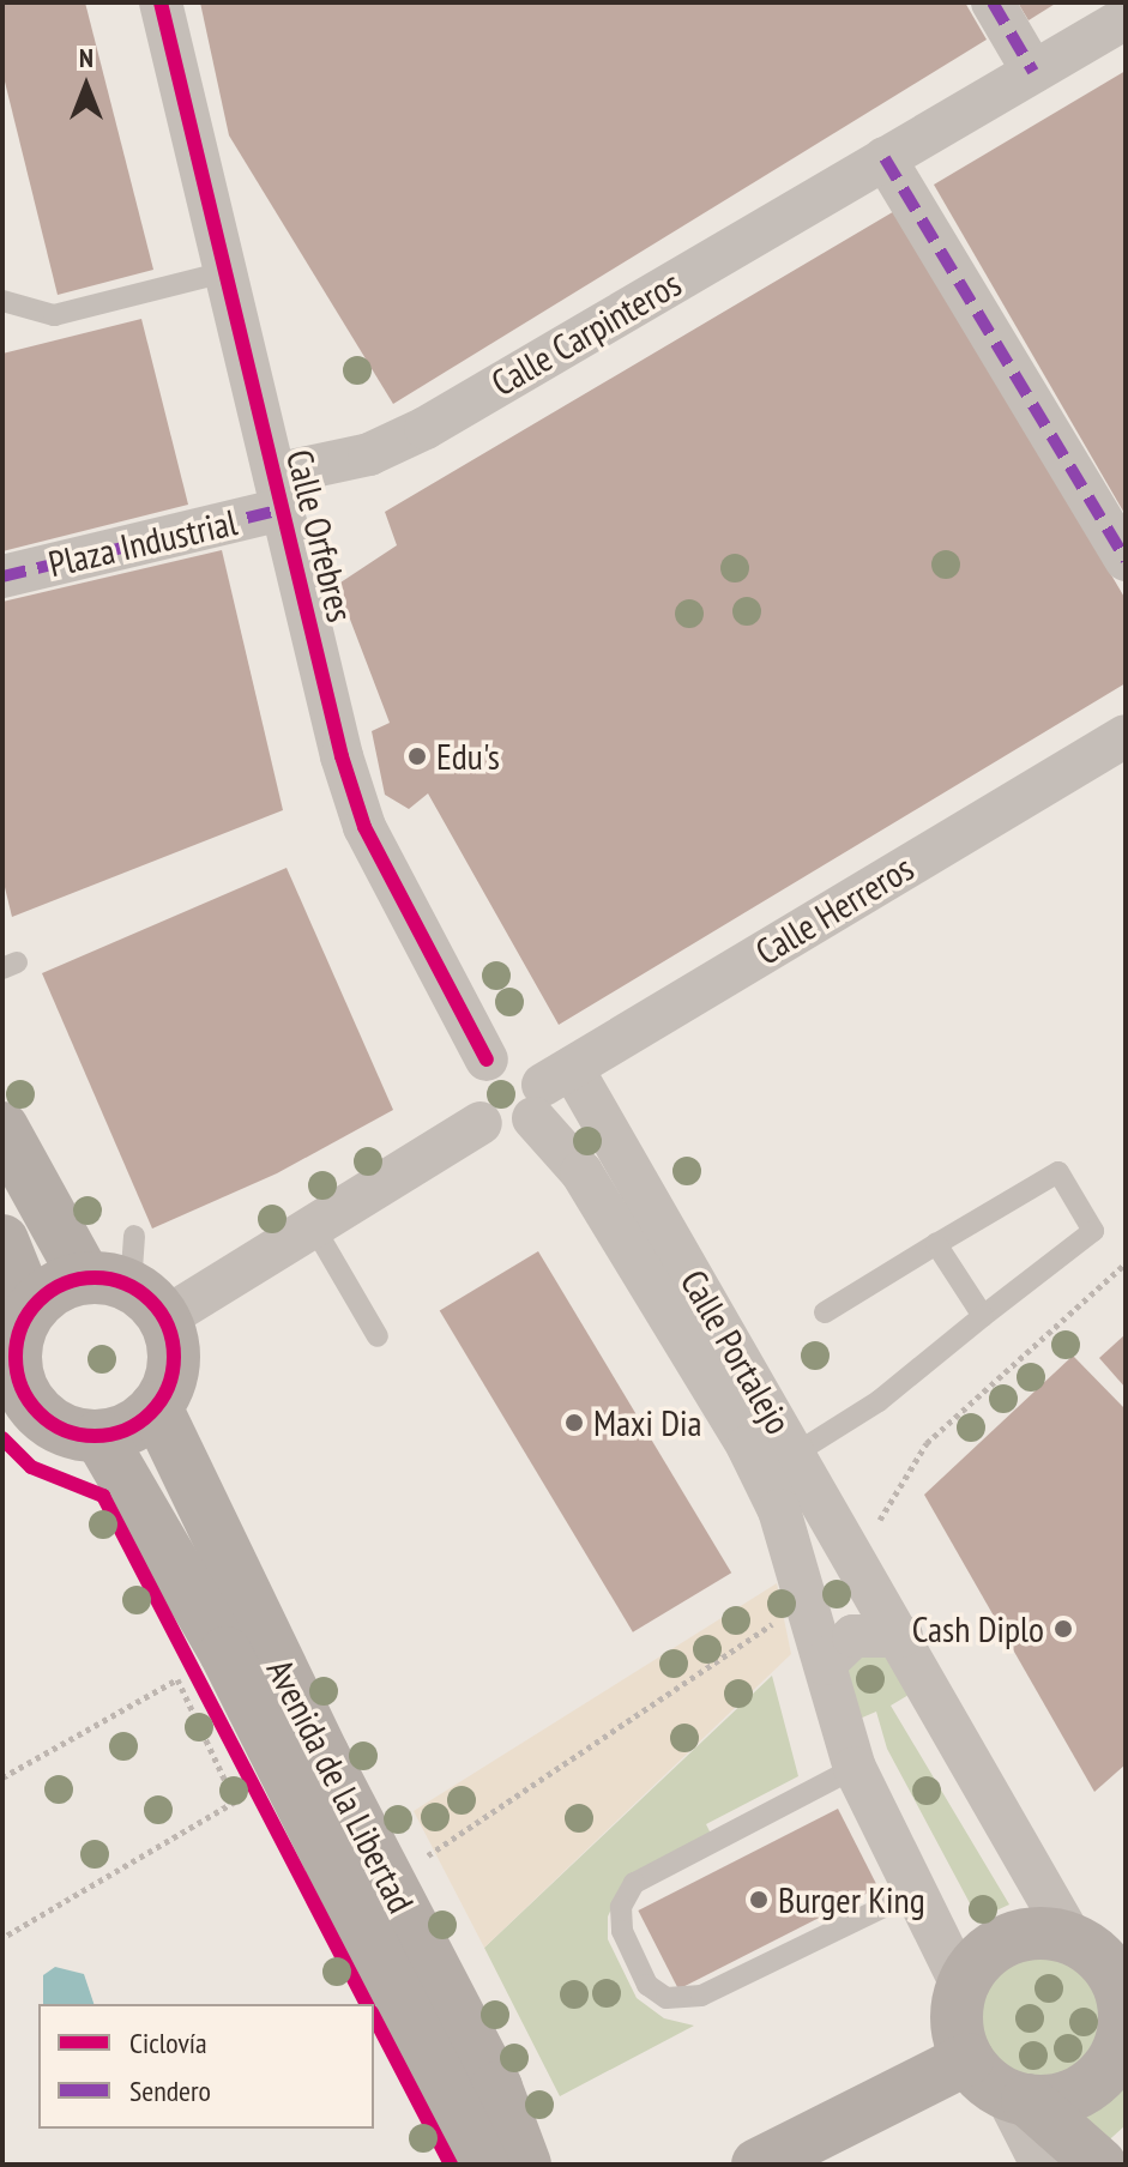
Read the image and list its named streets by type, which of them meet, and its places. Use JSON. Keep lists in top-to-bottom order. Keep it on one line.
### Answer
{"streets":{"street":["Calle Carpinteros","Calle Orfebres","Plaza Industrial","Calle Herreros","Calle Portalejo","Avenida de la Libertad"]},"crossings":[["Calle Carpinteros","Calle Orfebres"],["Calle Carpinteros","Plaza Industrial"],["Calle Orfebres","Plaza Industrial"],["Calle Orfebres","Calle Herreros"],["Calle Orfebres","Calle Portalejo"],["Calle Herreros","Calle Portalejo"]],"places":["Edu's","Maxi Dia","Cash Diplo","Burger King"],"legend":["Ciclovía","Sendero"],"north":"top"}
